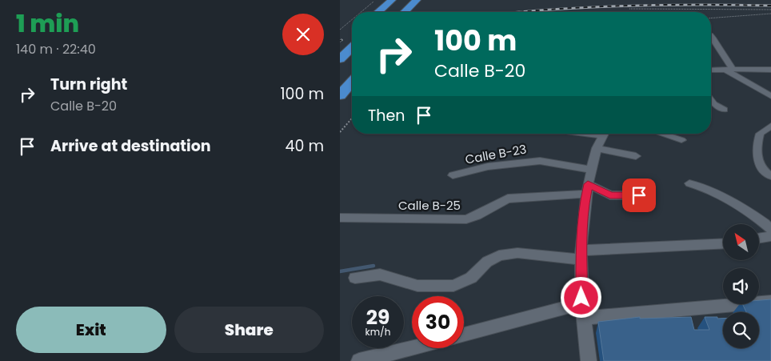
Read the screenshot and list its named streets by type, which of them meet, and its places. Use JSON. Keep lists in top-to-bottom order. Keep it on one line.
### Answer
{"streets":{"street":["Calle B-23","Calle B-25"]},"north":"top left","page":{"heading":["1 min","140 m · 22:40"],"turn":["100 m","Calle B-20"],"list":[{"name":"Turn right","note":"Calle B-20","value":"100 m"},{"name":"Arrive at destination","value":"40 m"}],"then":"Then","speed":"29 km/h","limit":"30","buttons":["Exit","Share"]}}
